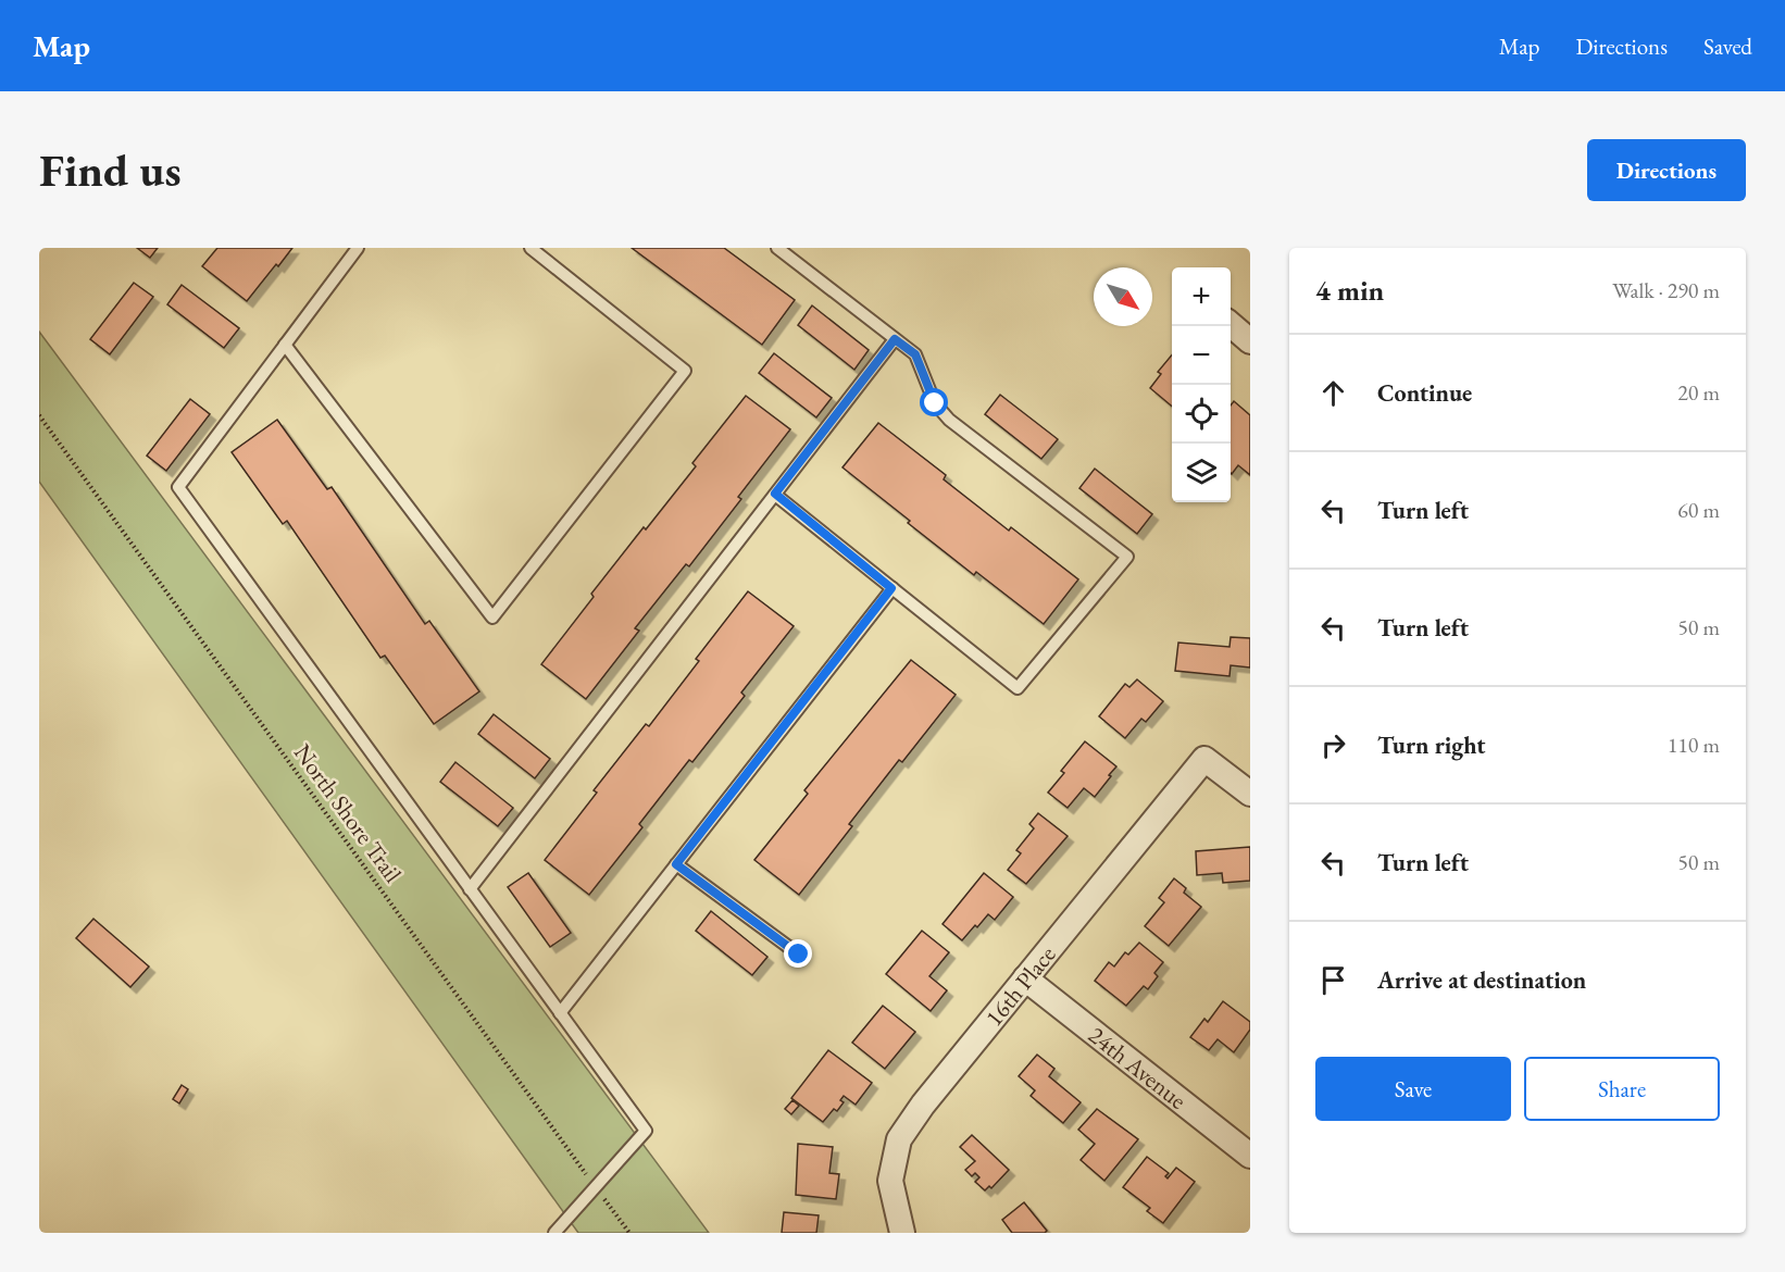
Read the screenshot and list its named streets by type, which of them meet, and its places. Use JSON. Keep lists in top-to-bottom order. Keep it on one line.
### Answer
{"streets":{"street":["16th Place","24th Avenue"],"path":["North Shore Trail"]},"crossings":[["16th Place","24th Avenue"]],"north":"bottom right","page":{"header":"Map","nav":["Map","Directions","Saved"],"buttons":["Directions",["Save","Share"]],"title":"Find us","heading":["4 min","Walk · 290 m"],"map_buttons":["+","−"],"list":[["Continue","20 m"],["Turn left","60 m"],["Turn left","50 m"],["Turn right","110 m"],["Turn left","50 m"],"Arrive at destination"]}}
